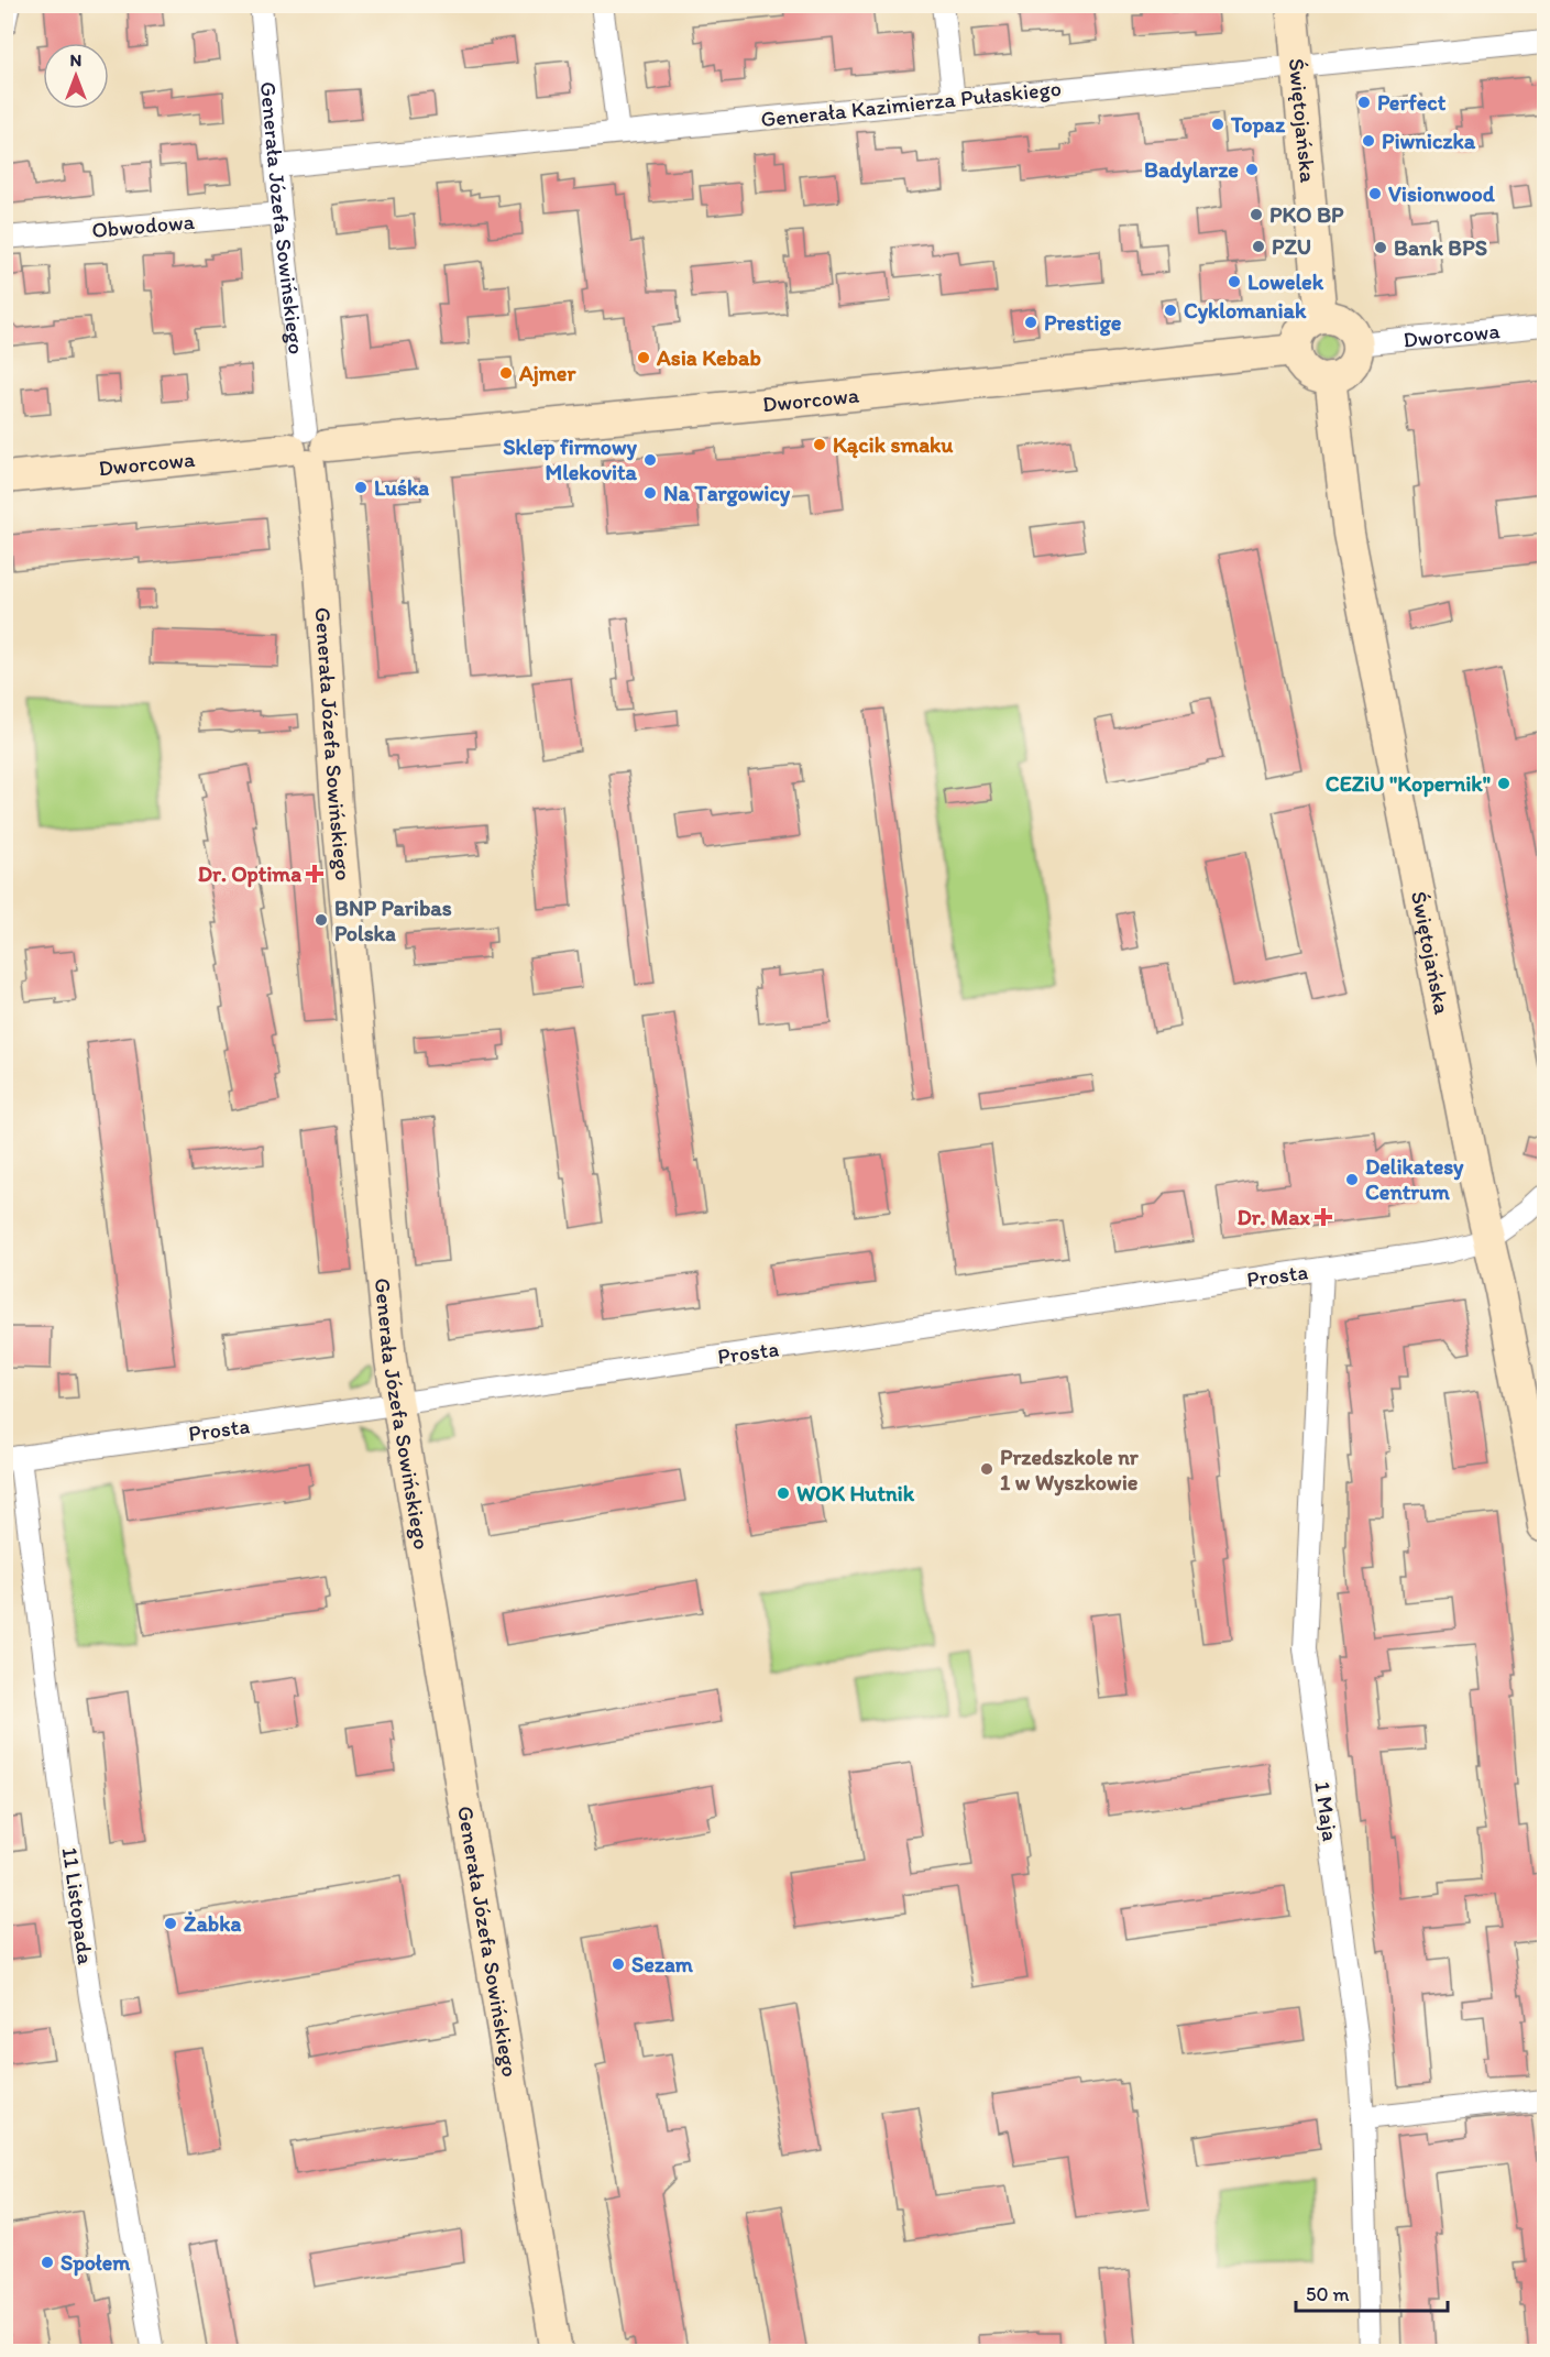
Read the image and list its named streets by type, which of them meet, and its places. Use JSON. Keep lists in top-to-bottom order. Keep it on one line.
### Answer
{"streets":{"street":["Generała Kazimierza Pułaskiego","Świętojańska","Generała Józefa Sowińskiego","Obwodowa","Dworcowa","Prosta","1 Maja","11 Listopada"]},"crossings":[["Generała Kazimierza Pułaskiego","Świętojańska"],["Generała Kazimierza Pułaskiego","Generała Józefa Sowińskiego"],["Świętojańska","Dworcowa"],["Świętojańska","Prosta"],["Generała Józefa Sowińskiego","Obwodowa"],["Generała Józefa Sowińskiego","Dworcowa"],["Generała Józefa Sowińskiego","Prosta"],["Prosta","1 Maja"],["Prosta","11 Listopada"]],"places":{"other":["Perfect","Topaz","Piwniczka","Badylarze","Visionwood","PKO BP","PZU","Bank BPS","Lowelek","Cyklomaniak","Prestige","Asia Kebab","Ajmer","Kącik smaku","Sklep firmowy Mlekovita","Luśka","Na Targowicy","CEZiU \"Kopernik\"","BNP Paribas Polska","Delikatesy Centrum","Przedszkole nr 1 w Wyszkowie","WOK Hutnik","Żabka","Sezam","Społem"],"health":["Dr. Optima","Dr. Max"]},"scale_bar":"50 m","north":"top"}
